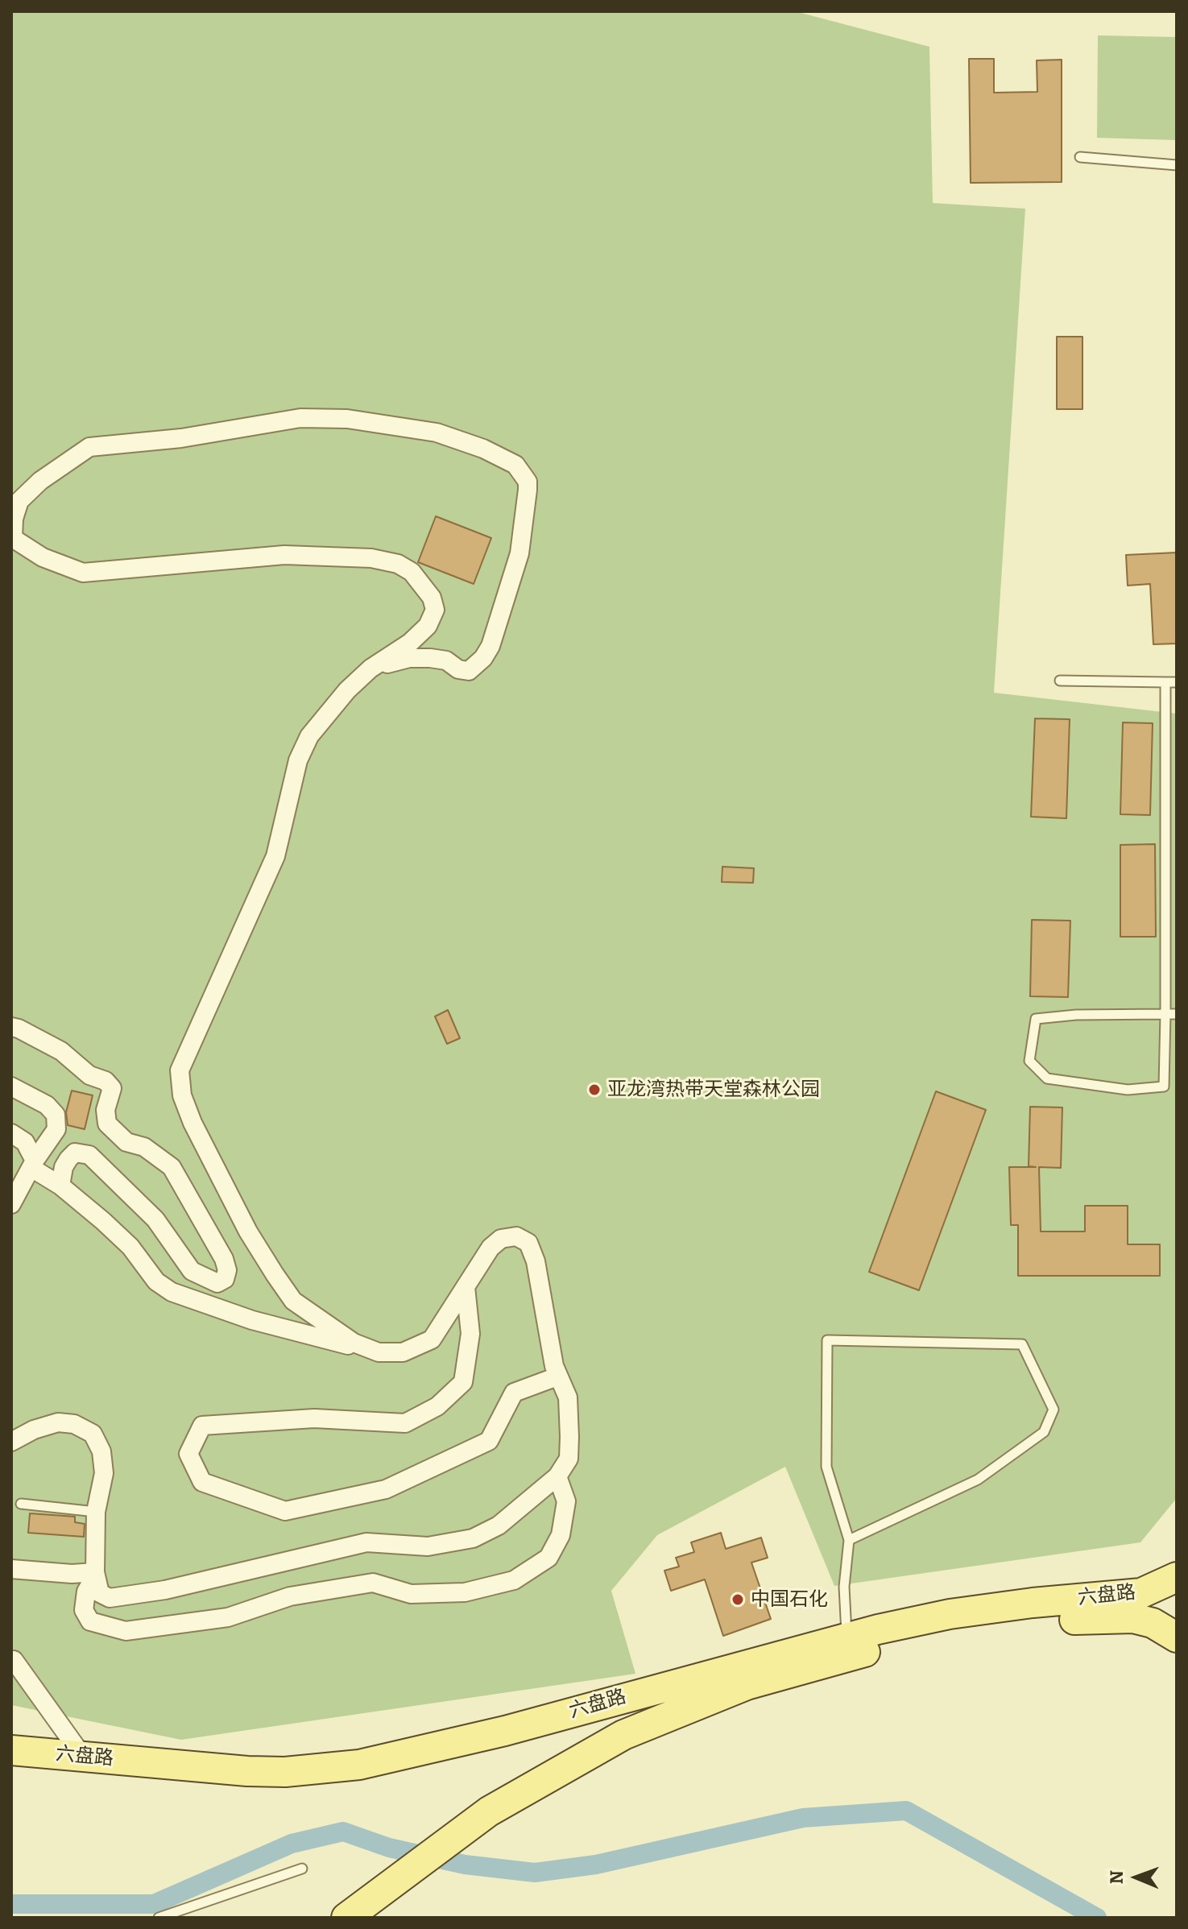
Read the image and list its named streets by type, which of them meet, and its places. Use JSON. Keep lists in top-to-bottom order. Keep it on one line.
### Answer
{"streets":{"main road":["六盘路"]},"places":["亚龙湾热带天堂森林公园","中国石化"],"north":"left"}
